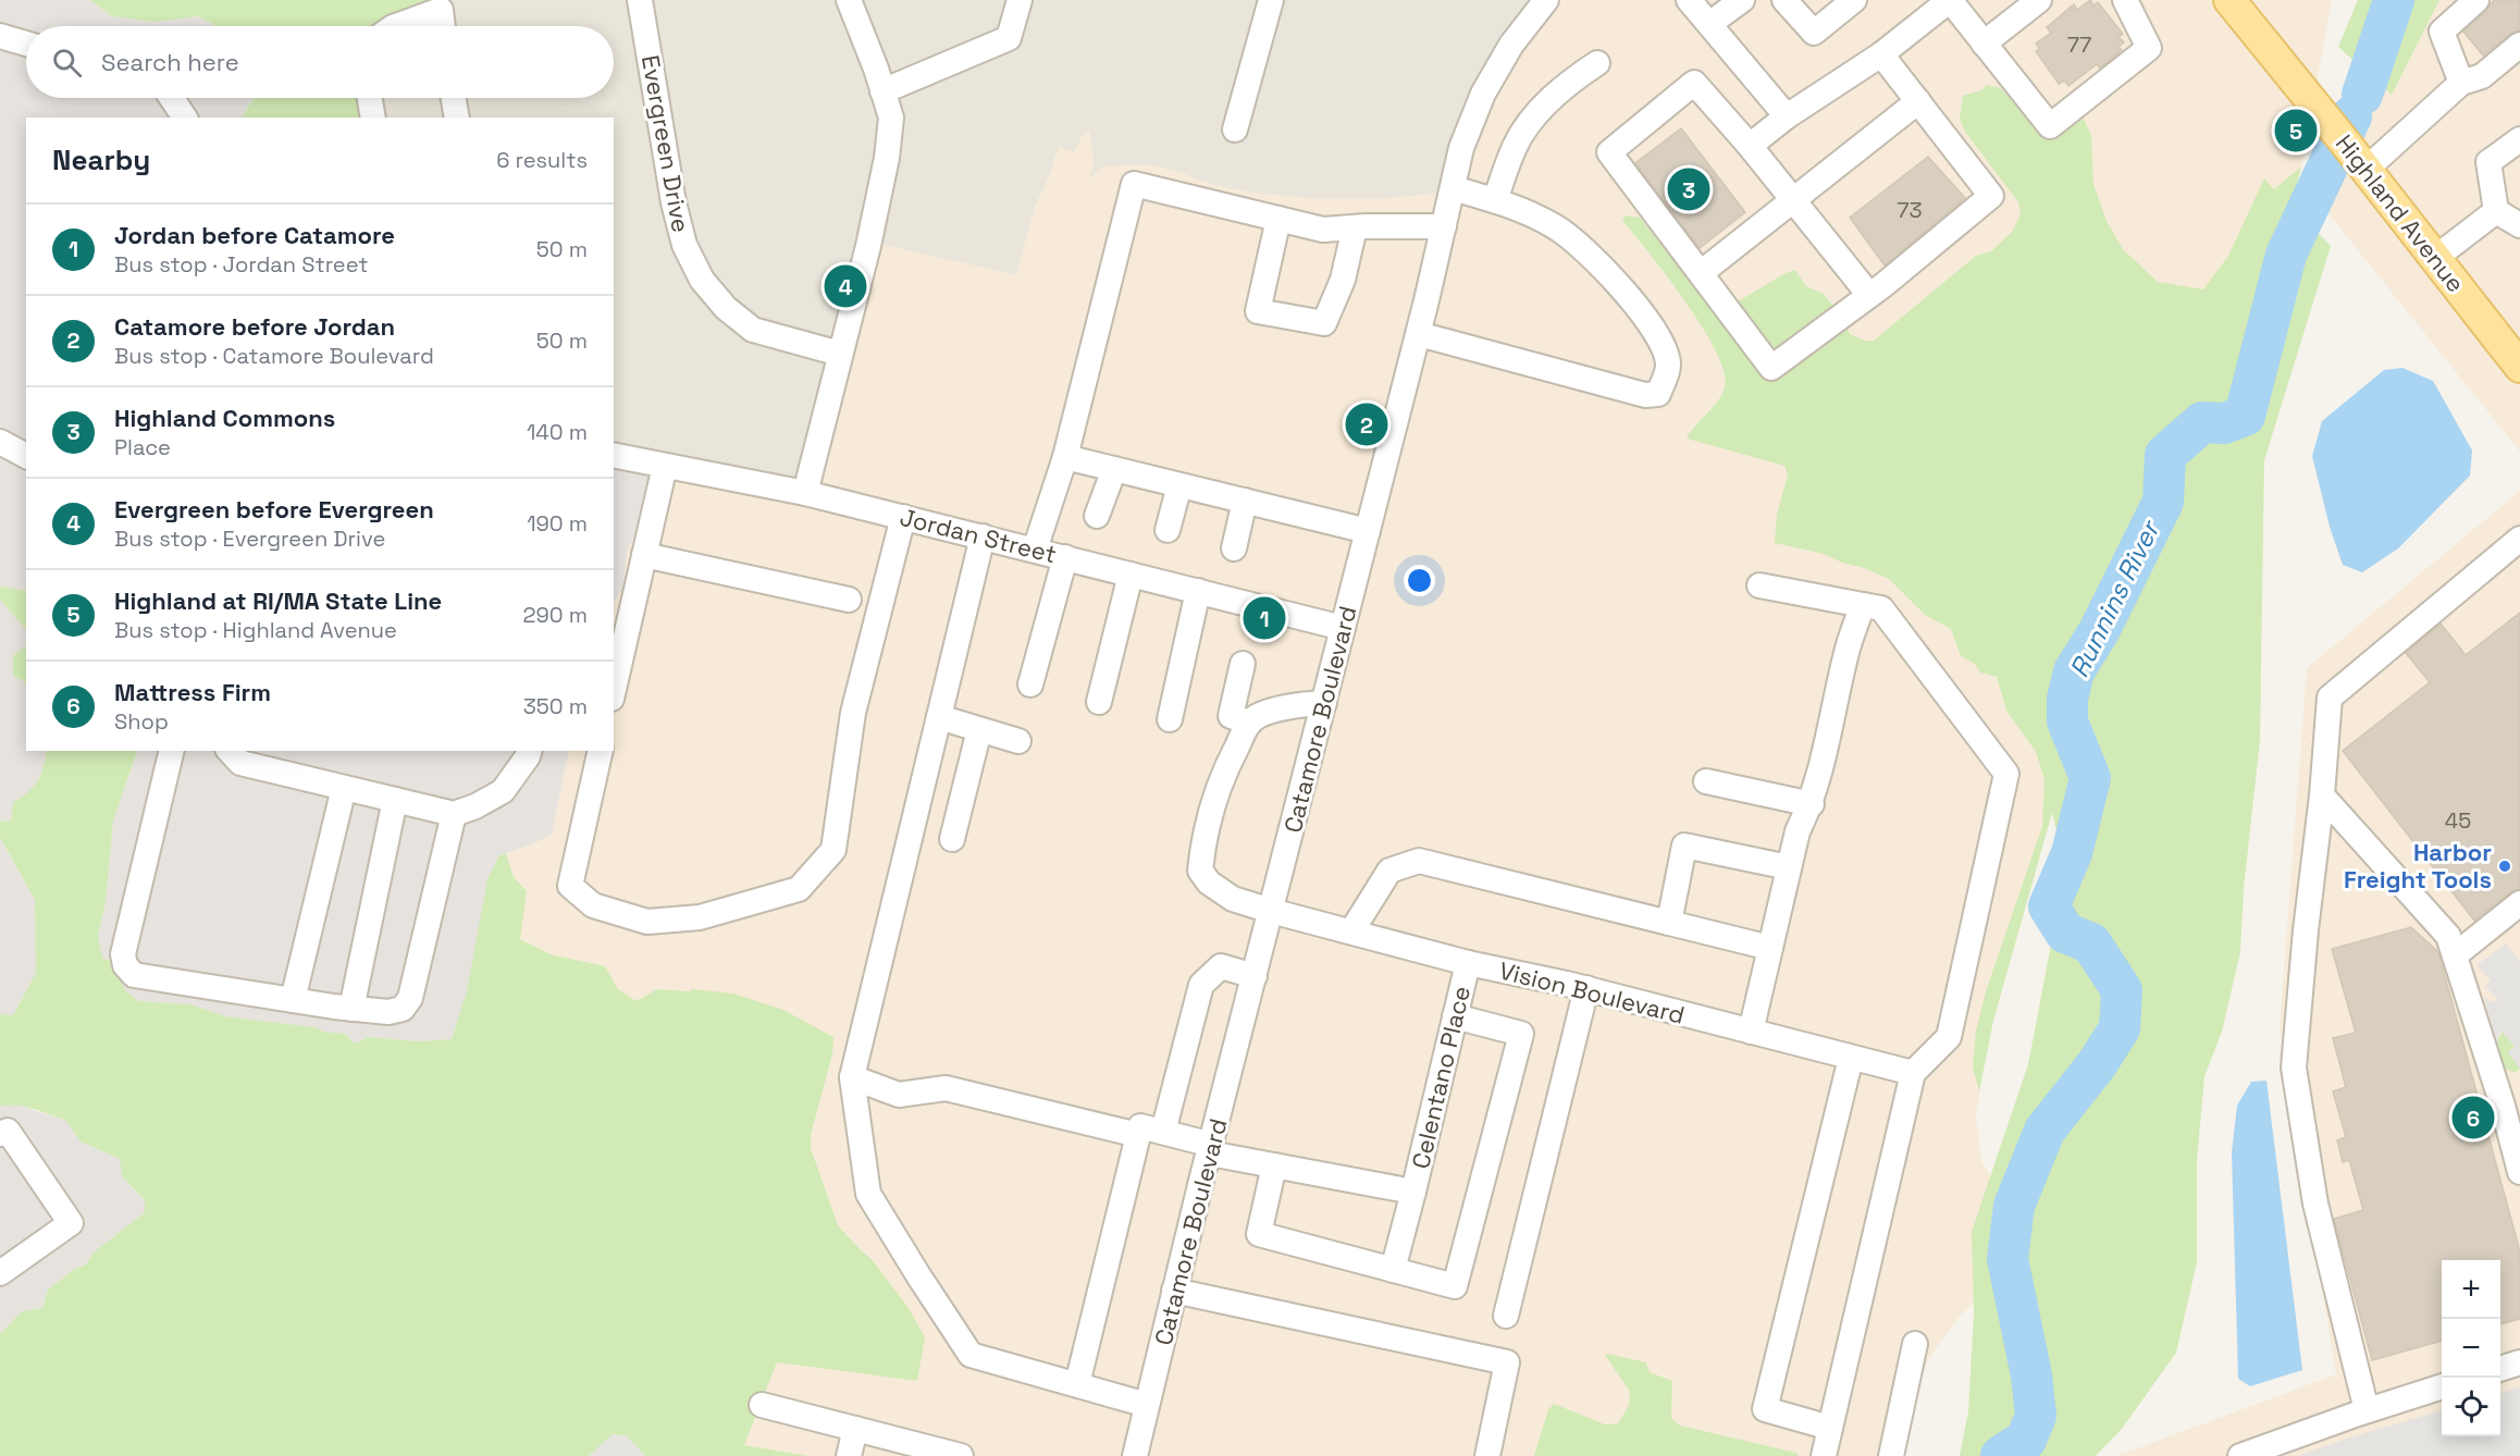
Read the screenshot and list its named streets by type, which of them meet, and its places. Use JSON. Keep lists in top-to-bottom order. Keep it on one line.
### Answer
{"streets":{"main road":["Highland Avenue"],"street":["Evergreen Drive","Jordan Street","Catamore Boulevard","Vision Boulevard","Celentano Place"]},"crossings":[["Jordan Street","Catamore Boulevard"],["Catamore Boulevard","Vision Boulevard"],["Vision Boulevard","Celentano Place"]],"water":["Runnins River"],"places":["Harbor Freight Tools"],"house_numbers":["77","73","45"],"page":{"search":"Search here","pins":["5","3","4","2","1","6"],"heading":["Nearby","6 results"],"list":[{"mark":"1","name":"Jordan before Catamore","note":"Bus stop · Jordan Street","value":"50 m"},{"mark":"2","name":"Catamore before Jordan","note":"Bus stop · Catamore Boulevard","value":"50 m"},{"mark":"3","name":"Highland Commons","note":"Place","value":"140 m"},{"mark":"4","name":"Evergreen before Evergreen","note":"Bus stop · Evergreen Drive","value":"190 m"},{"mark":"5","name":"Highland at RI/MA State Line","note":"Bus stop · Highland Avenue","value":"290 m"},{"mark":"6","name":"Mattress Firm","note":"Shop","value":"350 m"}],"map_buttons":["+","−"]}}
